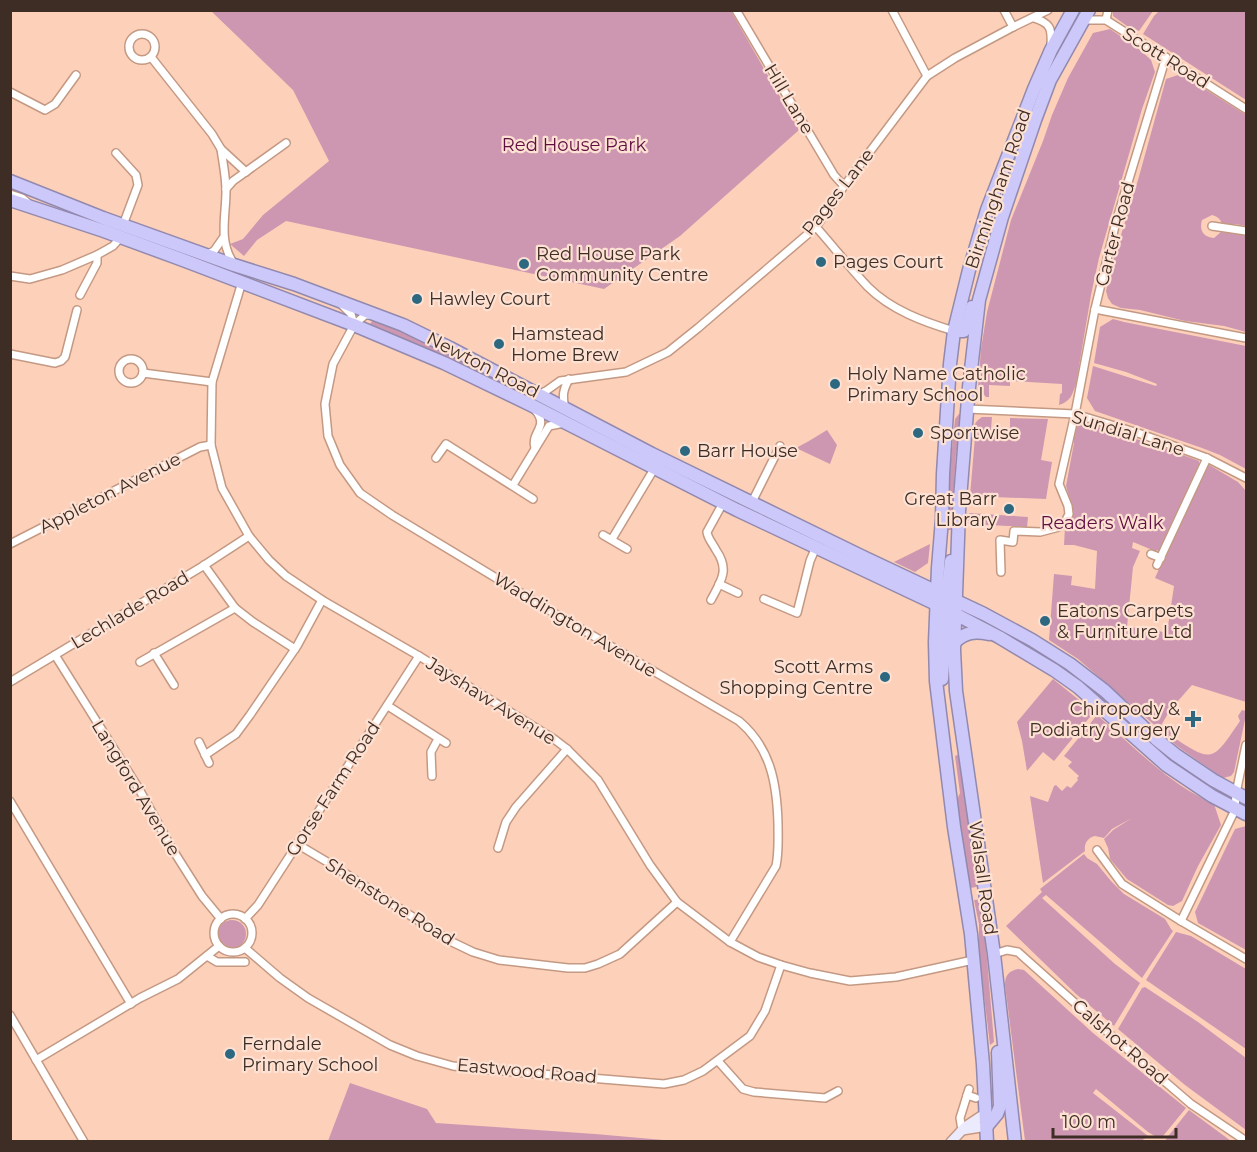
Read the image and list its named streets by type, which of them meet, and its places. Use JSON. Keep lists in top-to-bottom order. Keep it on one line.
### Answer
{"streets":{"highway":["Birmingham Road","Newton Road","Walsall Road"],"street":["Scott Road","Hill Lane","Pages Lane","Carter Road","Sundial Lane","Appleton Avenue","Lechlade Road","Waddington Avenue","Jayshaw Avenue","Langford Avenue","Gorse Farm Road","Shenstone Road","Calshot Road","Eastwood Road"]},"crossings":[["Scott Road","Birmingham Road"],["Scott Road","Carter Road"],["Hill Lane","Pages Lane"],["Birmingham Road","Newton Road"],["Birmingham Road","Sundial Lane"],["Birmingham Road","Walsall Road"],["Pages Lane","Newton Road"],["Carter Road","Sundial Lane"],["Newton Road","Waddington Avenue"],["Newton Road","Jayshaw Avenue"],["Newton Road","Walsall Road"],["Appleton Avenue","Jayshaw Avenue"],["Lechlade Road","Jayshaw Avenue"],["Lechlade Road","Langford Avenue"],["Waddington Avenue","Jayshaw Avenue"],["Jayshaw Avenue","Gorse Farm Road"],["Jayshaw Avenue","Walsall Road"],["Jayshaw Avenue","Shenstone Road"],["Jayshaw Avenue","Eastwood Road"],["Langford Avenue","Gorse Farm Road"],["Langford Avenue","Eastwood Road"],["Gorse Farm Road","Shenstone Road"],["Gorse Farm Road","Eastwood Road"],["Walsall Road","Calshot Road"]],"parks":["Red House Park","Readers Walk"],"places":{"other":["Pages Court","Red House Park Community Centre","Hawley Court","Hamstead Home Brew","Holy Name Catholic Primary School","Sportwise","Barr House","Great Barr Library","Eatons Carpets & Furniture Ltd","Scott Arms Shopping Centre","Ferndale Primary School"],"health":["Chiropody & Podiatry Surgery"]},"scale_bar":"100 m"}
